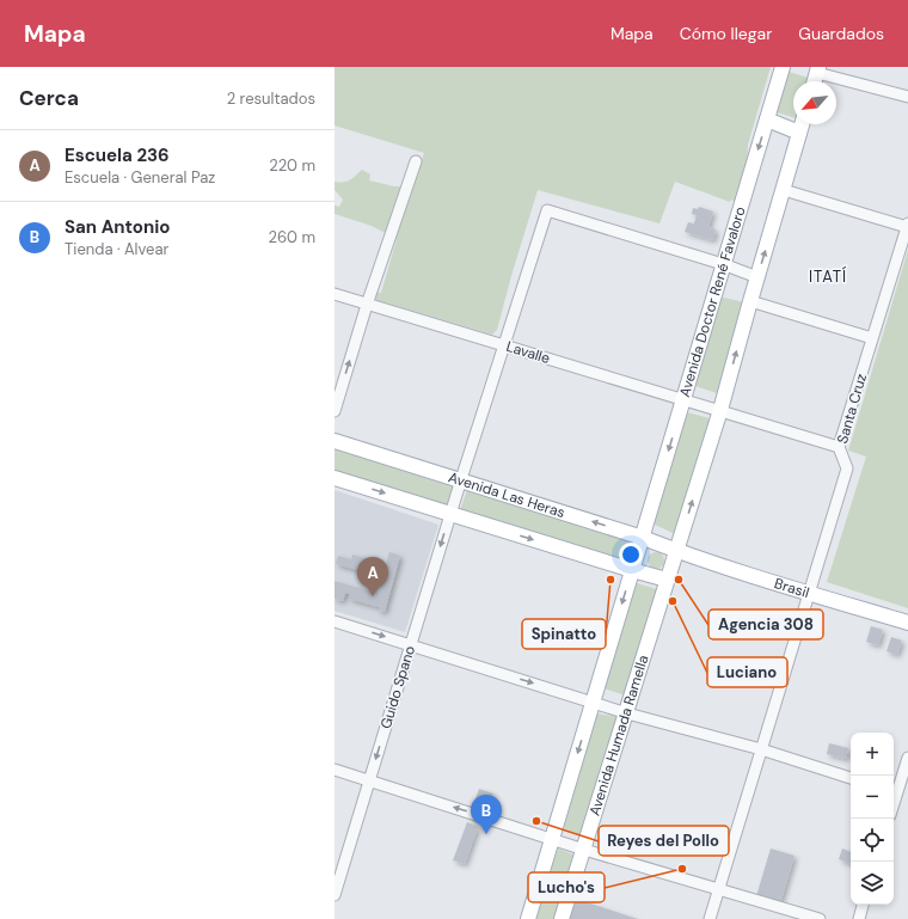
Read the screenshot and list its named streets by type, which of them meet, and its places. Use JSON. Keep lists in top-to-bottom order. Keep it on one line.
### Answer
{"streets":{"main road":["Avenida Doctor René Favaloro","Avenida Las Heras","Brasil","Avenida Humada Ramella"],"street":["Lavalle","Santa Cruz","Guido Spano"]},"crossings":[["Avenida Doctor René Favaloro","Lavalle"],["Avenida Doctor René Favaloro","Avenida Las Heras"],["Avenida Doctor René Favaloro","Guido Spano"],["Lavalle","Santa Cruz"],["Lavalle","Guido Spano"],["Santa Cruz","Brasil"],["Avenida Las Heras","Brasil"],["Avenida Las Heras","Guido Spano"],["Avenida Las Heras","Avenida Humada Ramella"],["Brasil","Avenida Humada Ramella"]],"districts":["ITATÍ"],"places":["Spinatto","Agencia 308","Luciano","Reyes del Pollo","Lucho's"],"north":"bottom left","page":{"header":"Mapa","nav":["Mapa","Cómo llegar","Guardados"],"heading":["Cerca","2 resultados"],"list":[{"mark":"A","name":"Escuela 236","note":"Escuela · General Paz","value":"220 m"},{"mark":"B","name":"San Antonio","note":"Tienda · Alvear","value":"260 m"}],"pins":["A","B"],"map_buttons":["+","−"]}}
